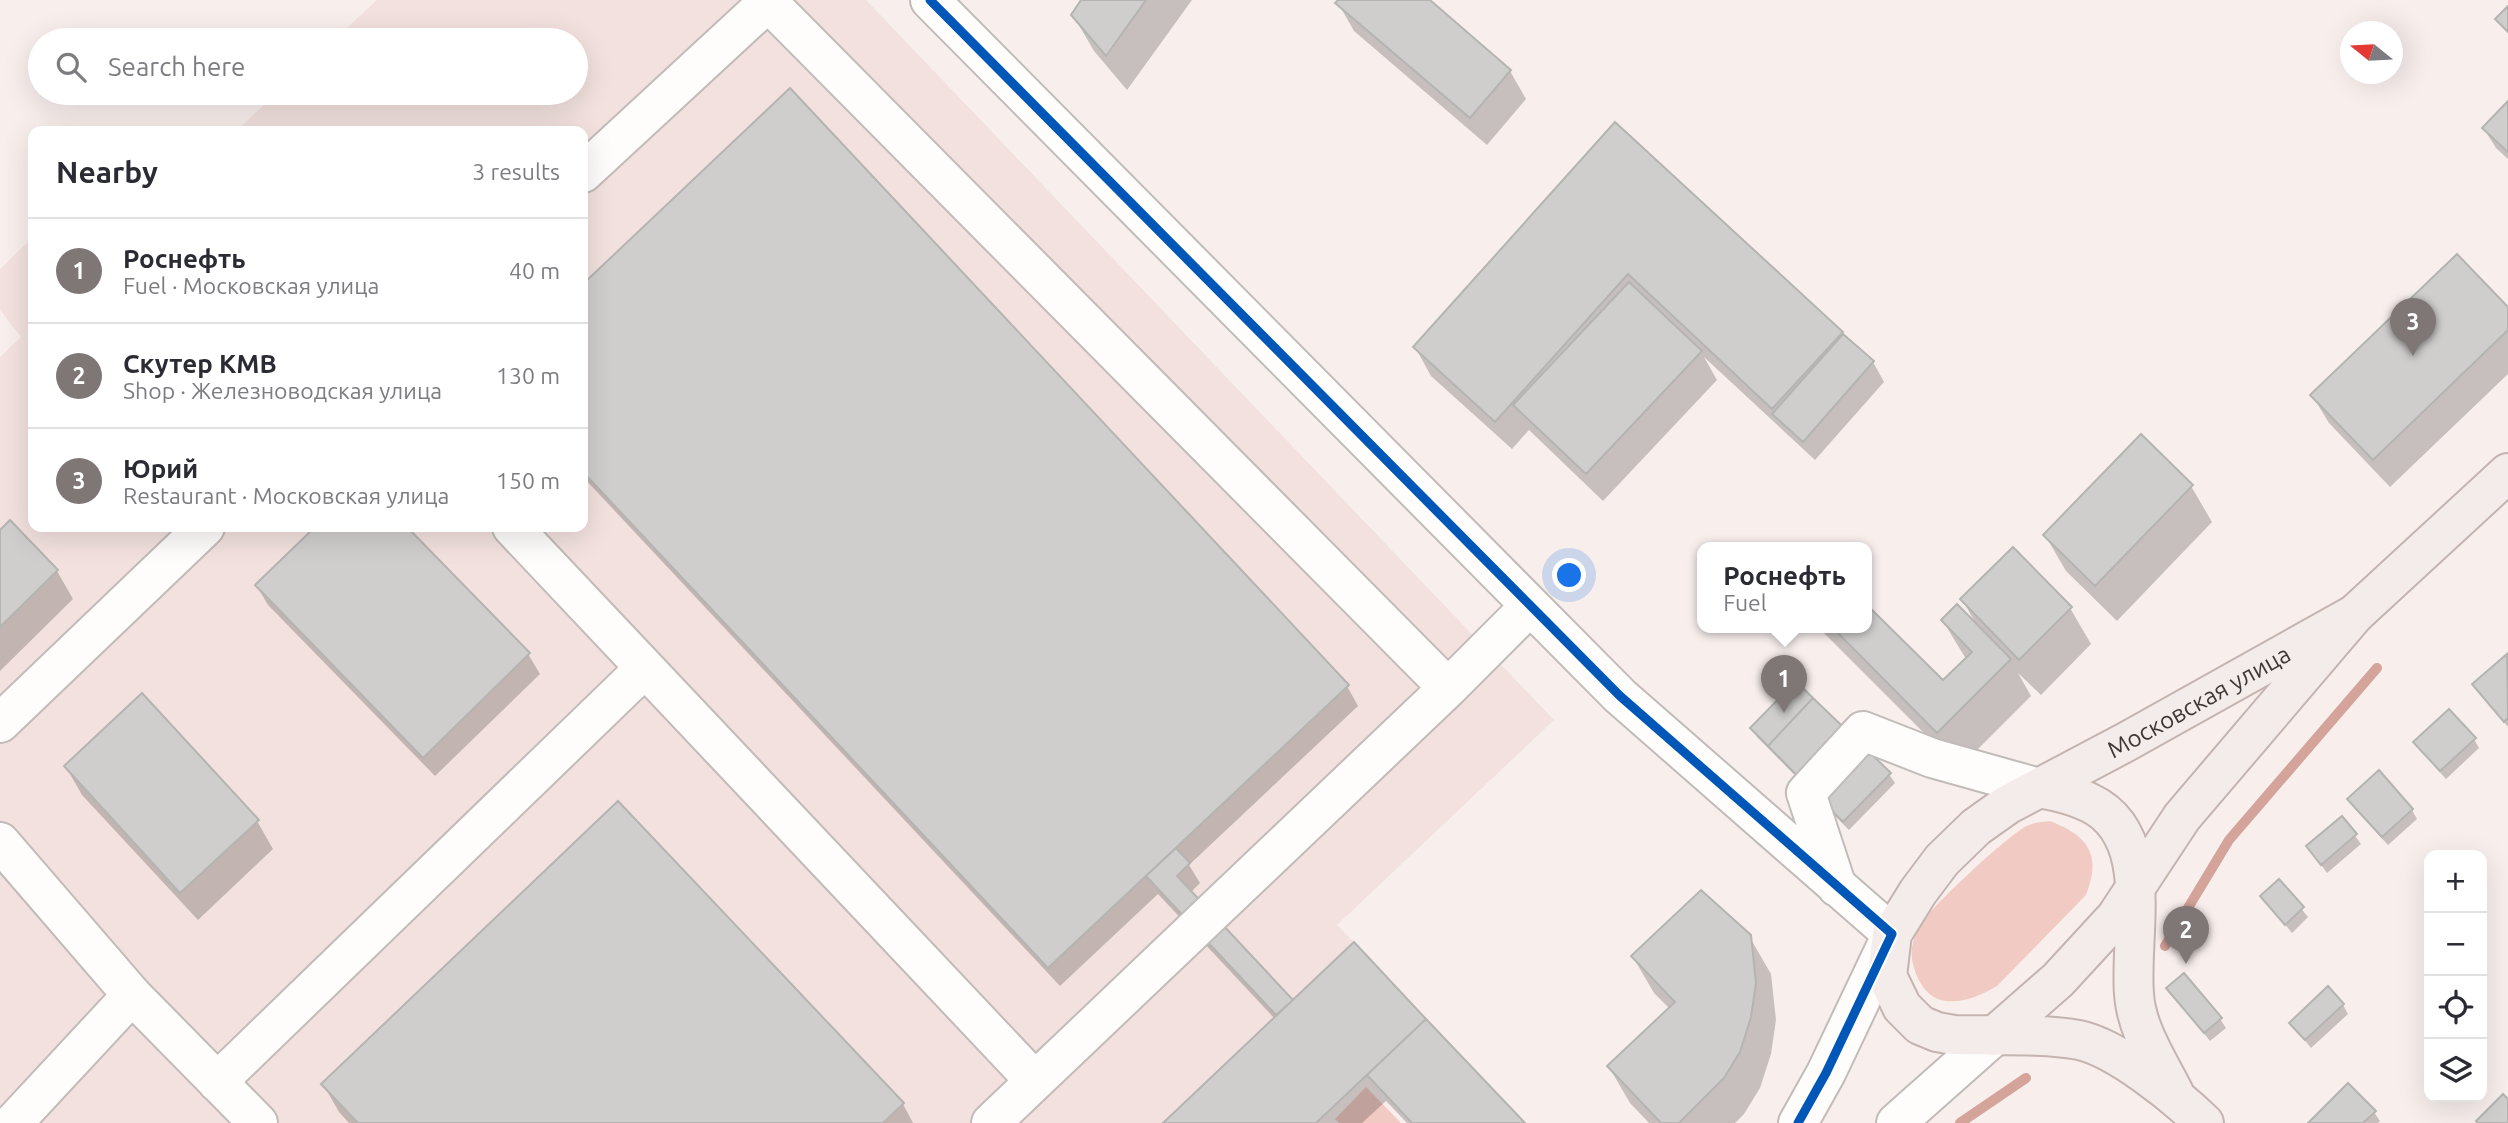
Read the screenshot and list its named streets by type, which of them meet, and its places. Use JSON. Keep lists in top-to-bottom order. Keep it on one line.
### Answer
{"streets":{"main road":["Московская улица"]},"north":"left","page":{"search":"Search here","heading":["Nearby","3 results"],"list":[{"mark":"1","name":"Роснефть","note":"Fuel · Московская улица","value":"40 m"},{"mark":"2","name":"Скутер КМВ","note":"Shop · Железноводская улица","value":"130 m"},{"mark":"3","name":"Юрий","note":"Restaurant · Московская улица","value":"150 m"}],"pins":["3","1","2"],"popup":["Роснефть","Fuel"],"map_buttons":["+","−"]}}
